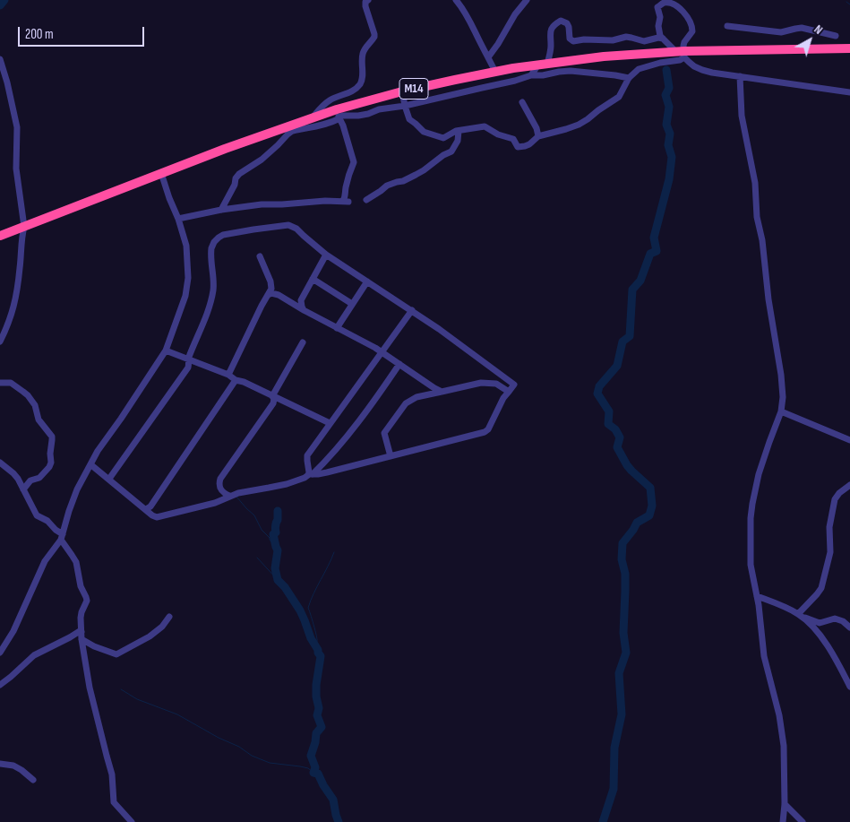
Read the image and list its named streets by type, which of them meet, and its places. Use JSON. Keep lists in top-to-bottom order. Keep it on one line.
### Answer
{"streets":{"highway":["M14"]},"scale_bar":"200 m","north":"top right"}
